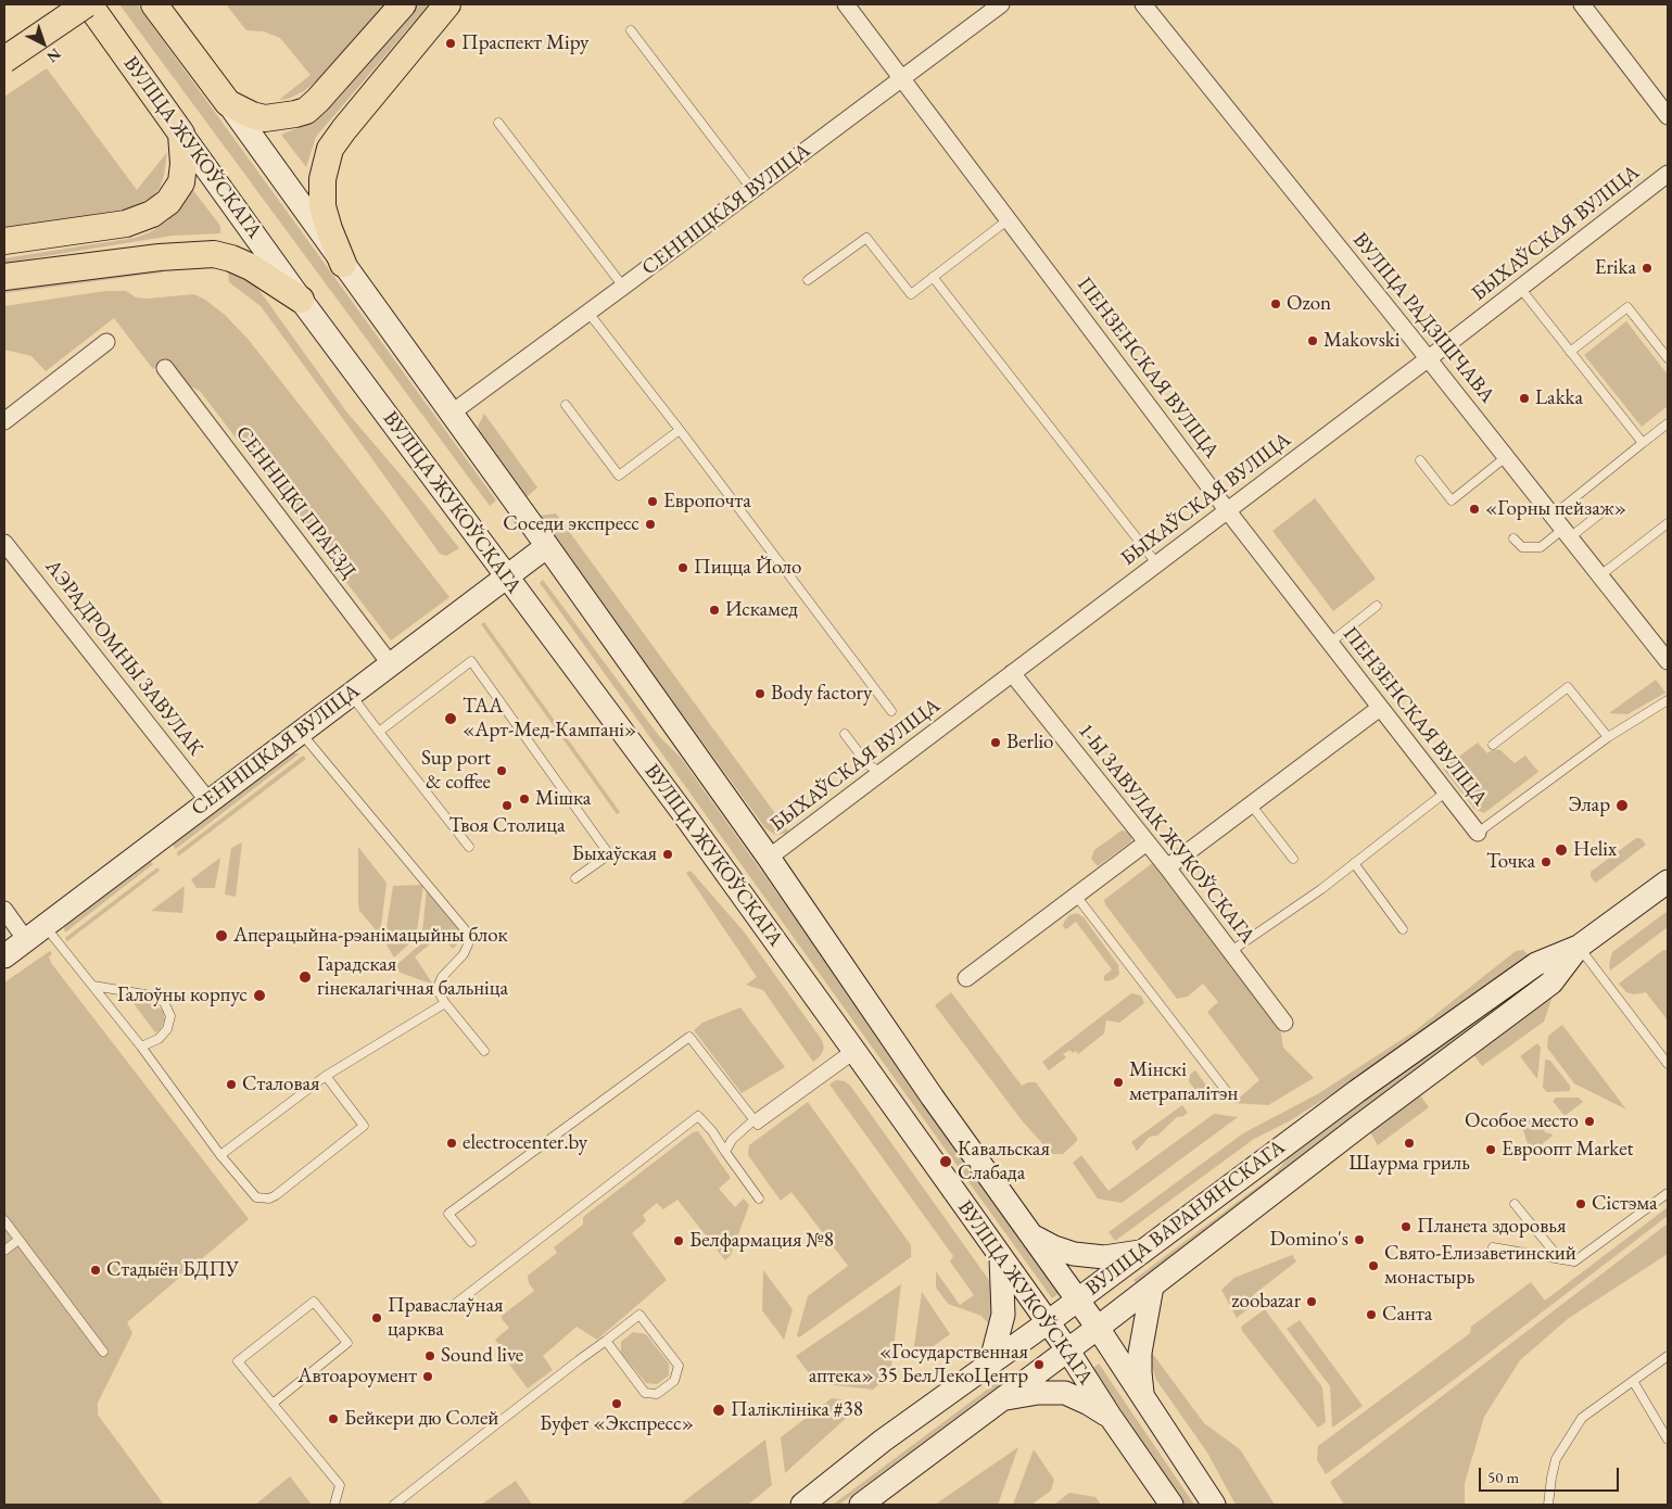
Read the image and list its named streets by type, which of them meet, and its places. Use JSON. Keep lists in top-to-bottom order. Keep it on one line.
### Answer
{"streets":{"main road":["ВУЛІЦА ЖУКОЎСКАГА","СЕННІЦКАЯ ВУЛІЦА","ВУЛІЦА ВАРАНЯНСКАГА"],"street":["БЫХАЎСКАЯ ВУЛІЦА","ВУЛІЦА РАДЗІШЧАВА","ПЕНЗЕНСКАЯ ВУЛІЦА","СЕННІЦКІ ПРАЕЗД","АЭРАДРОМНЫ ЗАВУЛАК","1-Ы ЗАВУЛАК ЖУКОЎСКАГА"]},"crossings":[["ВУЛІЦА ЖУКОЎСКАГА","СЕННІЦКАЯ ВУЛІЦА"],["ВУЛІЦА ЖУКОЎСКАГА","БЫХАЎСКАЯ ВУЛІЦА"],["ВУЛІЦА ЖУКОЎСКАГА","ВУЛІЦА ВАРАНЯНСКАГА"],["СЕННІЦКАЯ ВУЛІЦА","ПЕНЗЕНСКАЯ ВУЛІЦА"],["СЕННІЦКАЯ ВУЛІЦА","СЕННІЦКІ ПРАЕЗД"],["СЕННІЦКАЯ ВУЛІЦА","АЭРАДРОМНЫ ЗАВУЛАК"],["БЫХАЎСКАЯ ВУЛІЦА","ВУЛІЦА РАДЗІШЧАВА"],["БЫХАЎСКАЯ ВУЛІЦА","ПЕНЗЕНСКАЯ ВУЛІЦА"],["БЫХАЎСКАЯ ВУЛІЦА","1-Ы ЗАВУЛАК ЖУКОЎСКАГА"]],"places":["Праспект Міру","Erika","Ozon","Makovski","Lakka","Европочта","«Горны пейзаж»","Соседи экспресс","Пицца Йоло","Искамед","Body factory","ТАА «Арт-Мед-Кампані»","Berlio","Sup port & coffee","Мішка","Твоя Столица","Элар","Helix","Быхаўская","Точка","Аперацыйна-рэанімацыйны блок","Гарадская гінекалагічная бальніца","Галоўны корпус","Мінскі метрапалітэн","Сталовая","Особое место","electrocenter.by","Шаурма гриль","Евроопт Market","Кавальская Слабада","Сістэма","Планета здоровья","Domino's","Белфармация №8","Свято-Елизаветинский монастырь","Стадыён БДПУ","zoobazar","Санта","Праваслаўная царква","Sound live","«Государственная аптека» 35 БелЛекоЦентр","Автоароумент","Буфет «Экспресс»","Паліклініка #38","Бейкери дю Солей"],"scale_bar":"50 m","north":"bottom right"}
